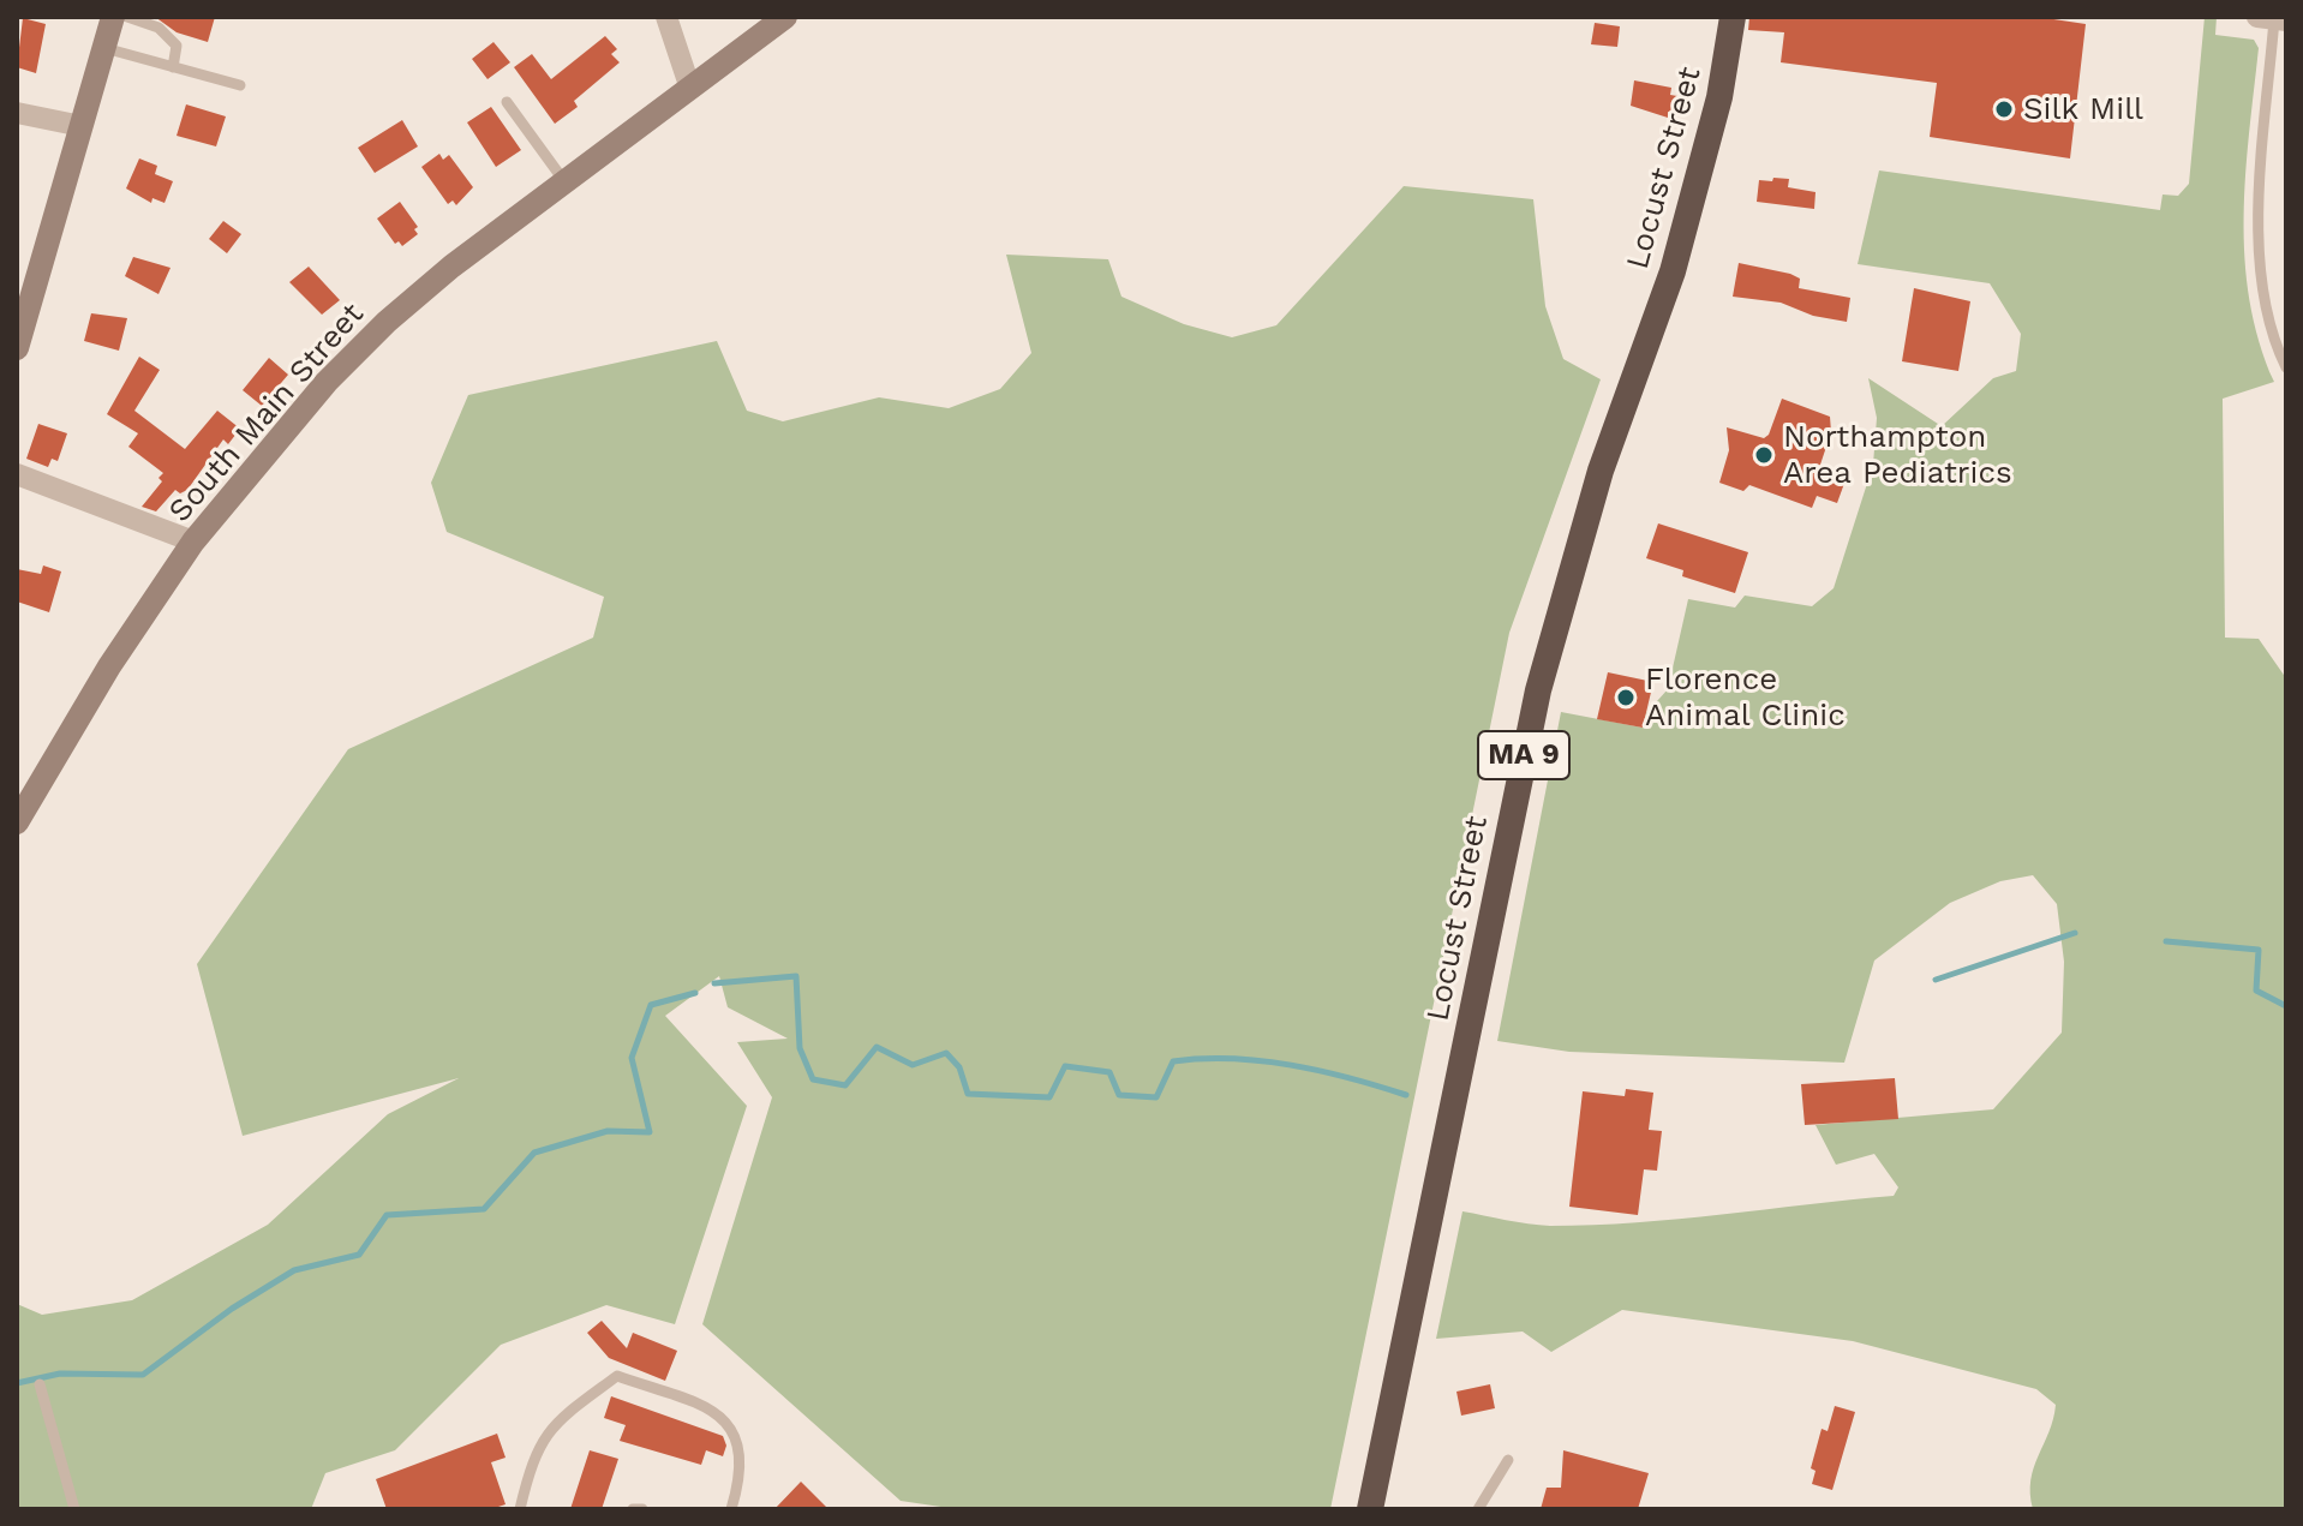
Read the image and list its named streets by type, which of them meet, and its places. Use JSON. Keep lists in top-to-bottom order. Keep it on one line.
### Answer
{"streets":{"highway":["Locust Street","MA 9"],"main road":["South Main Street"]},"places":["Silk Mill","Northampton Area Pediatrics","Florence Animal Clinic"]}
